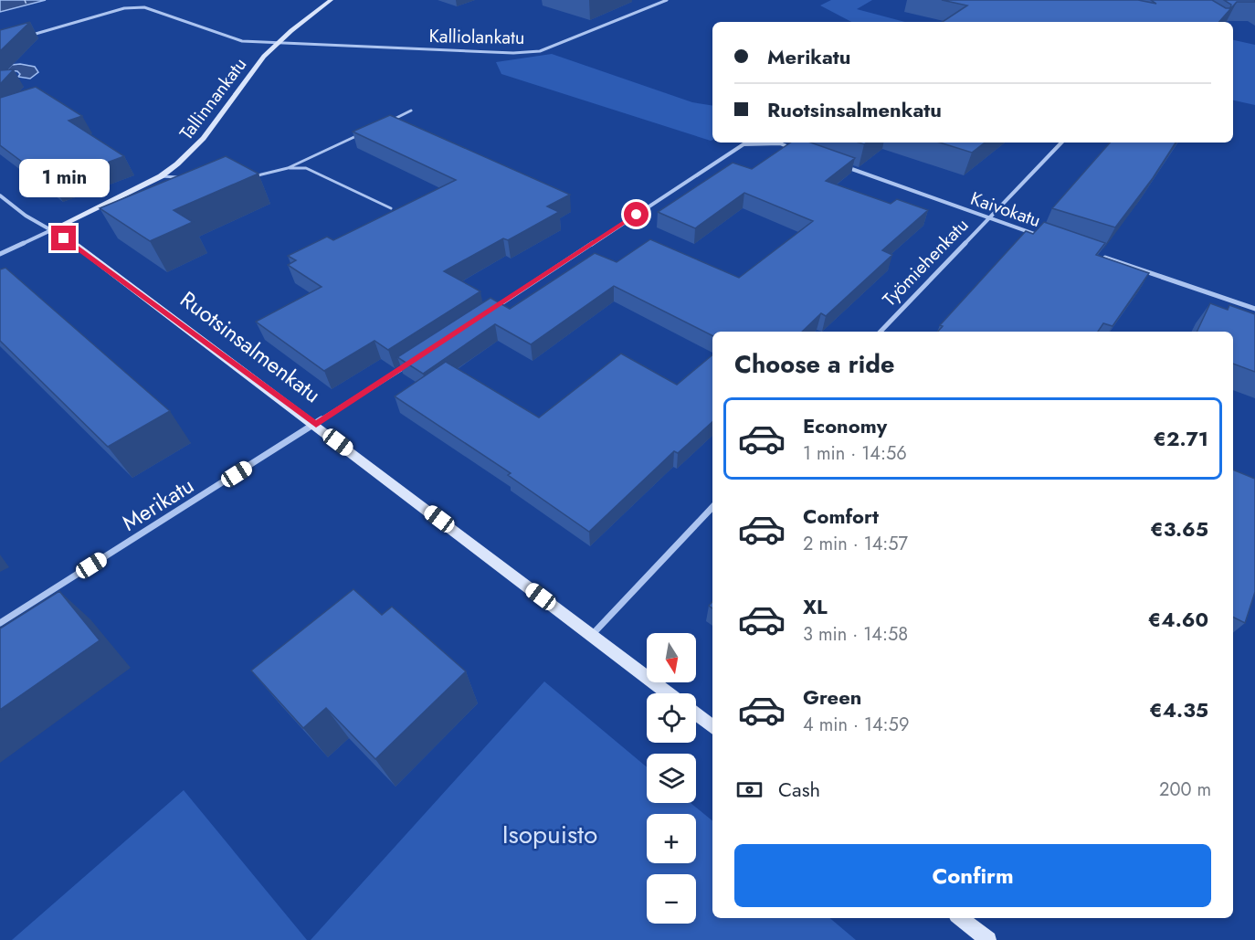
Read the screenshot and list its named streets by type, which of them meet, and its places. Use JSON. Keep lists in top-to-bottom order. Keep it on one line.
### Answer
{"streets":{"street":["Kalliolankatu","Tallinnankatu","Kaivokatu","Työmiehenkatu","Ruotsinsalmenkatu","Merikatu"]},"crossings":[["Kalliolankatu","Tallinnankatu"],["Tallinnankatu","Ruotsinsalmenkatu"],["Kaivokatu","Työmiehenkatu"],["Ruotsinsalmenkatu","Merikatu"]],"parks":["Isopuisto"],"north":"bottom","page":{"banner":["Merikatu","Ruotsinsalmenkatu"],"bubble":"1 min","heading":"Choose a ride","list":[{"name":"Economy","note":"1 min · 14:56","value":"€2.71"},{"name":"Comfort","note":"2 min · 14:57","value":"€3.65"},{"name":"XL","note":"3 min · 14:58","value":"€4.60"},{"name":"Green","note":"4 min · 14:59","value":"€4.35"}],"map_buttons":["+","−"],"pay":["Cash","200 m"],"buttons":"Confirm"}}
